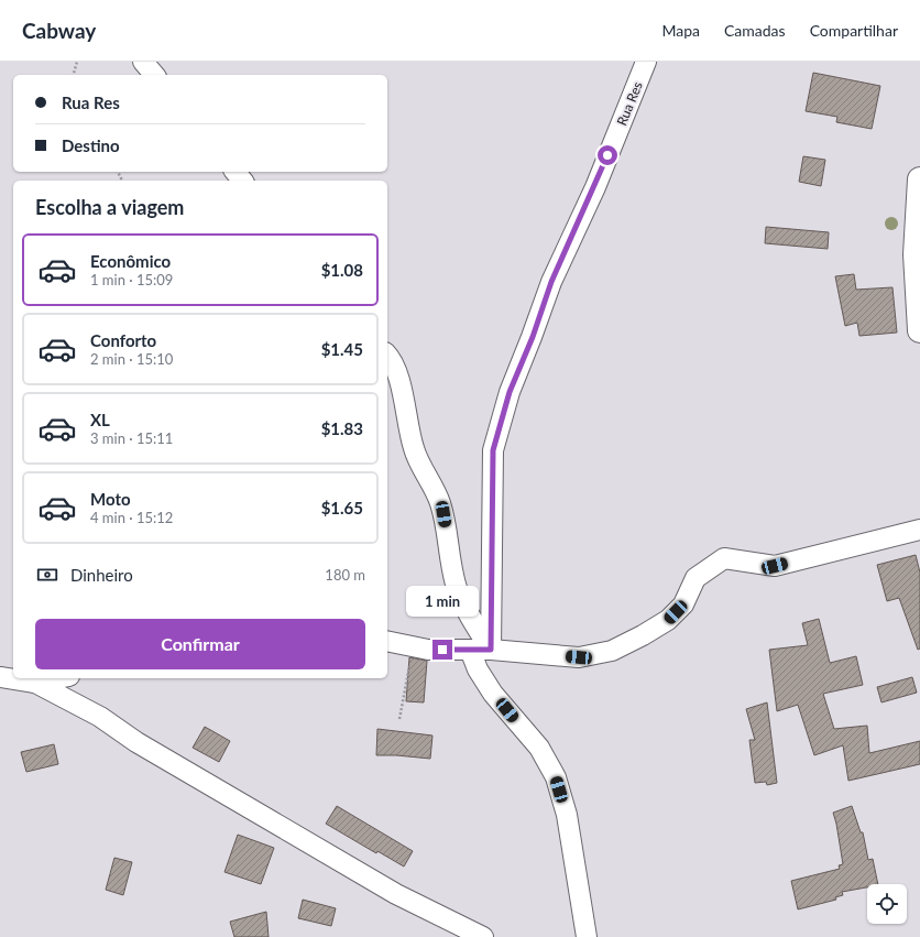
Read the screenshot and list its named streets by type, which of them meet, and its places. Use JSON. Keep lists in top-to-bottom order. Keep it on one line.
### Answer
{"streets":{"street":["Rua Res"]},"page":{"header":"Cabway","nav":["Mapa","Camadas","Compartilhar"],"banner":["Rua Res","Destino"],"heading":"Escolha a viagem","list":[{"name":"Econômico","note":"1 min · 15:09","value":"$1.08"},{"name":"Conforto","note":"2 min · 15:10","value":"$1.45"},{"name":"XL","note":"3 min · 15:11","value":"$1.83"},{"name":"Moto","note":"4 min · 15:12","value":"$1.65"}],"pay":["Dinheiro","180 m"],"bubble":"1 min","buttons":"Confirmar"}}
